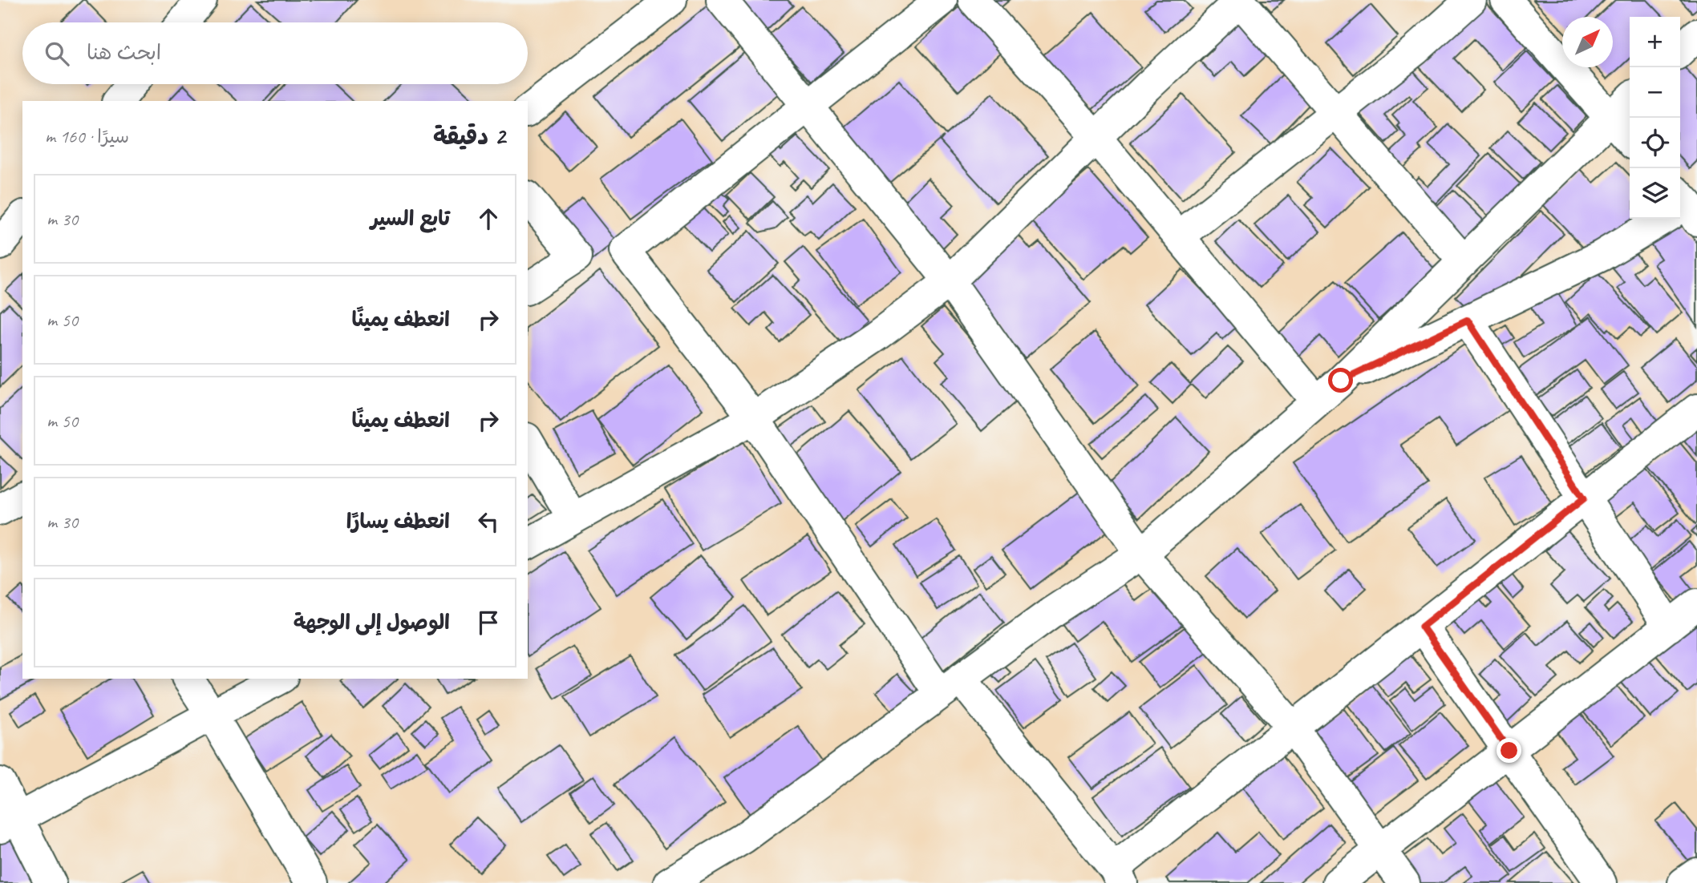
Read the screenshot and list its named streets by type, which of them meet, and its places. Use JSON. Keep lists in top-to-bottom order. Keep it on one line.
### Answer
{"north":"top right","page":{"map_buttons":["+","−"],"search":"ابحث هنا","heading":["2 دقيقة","سيرًا · 160 m"],"list":[["تابع السير","30 m"],["انعطف يمينًا","50 m"],["انعطف يمينًا","50 m"],["انعطف يسارًا","30 m"],"الوصول إلى الوجهة"]}}
